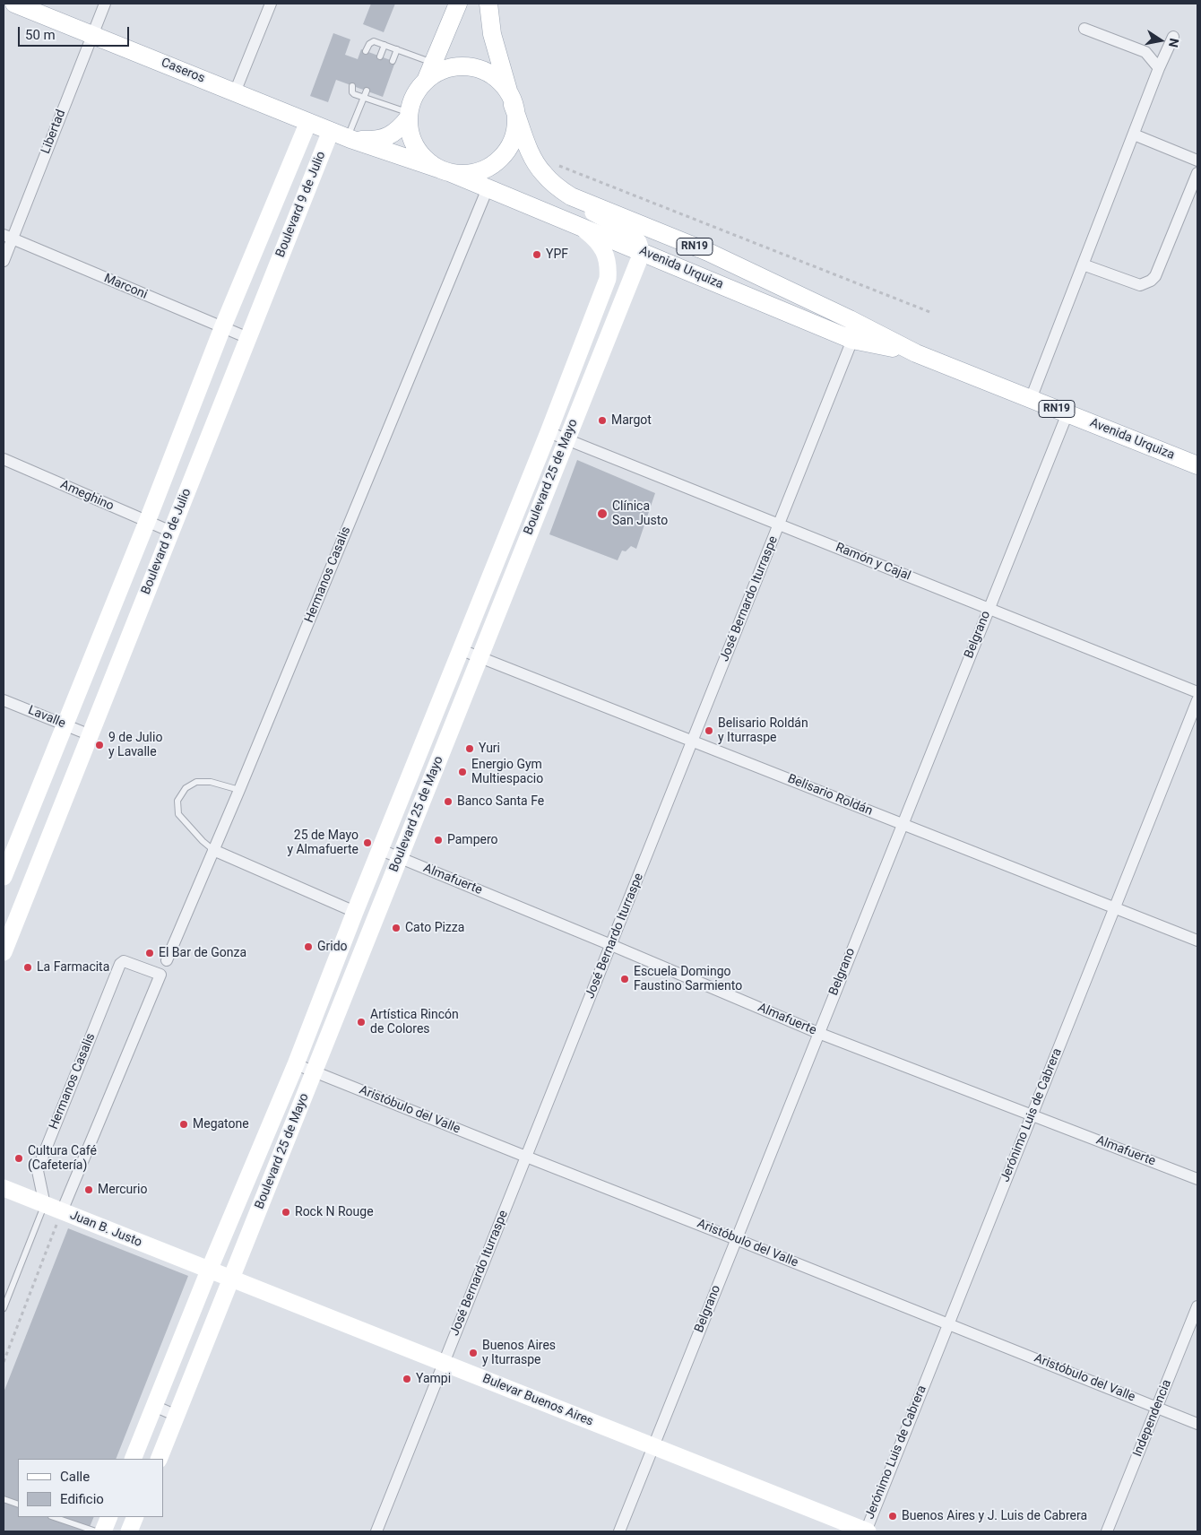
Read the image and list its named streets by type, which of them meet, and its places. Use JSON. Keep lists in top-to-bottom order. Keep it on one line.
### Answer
{"streets":{"main road":["Caseros","Boulevard 9 de Julio","RN19","Avenida Urquiza","Boulevard 25 de Mayo","Juan B. Justo","Bulevar Buenos Aires"],"street":["Libertad","Marconi","Ameghino","Ramón y Cajal","Hermanos Casalis","José Bernardo Iturraspe","Belgrano","Lavalle","Belisario Roldán","Almafuerte","Aristóbulo del Valle","Jerónimo Luis de Cabrera","Independencia"]},"crossings":[["Caseros","Libertad"],["Caseros","Boulevard 9 de Julio"],["Caseros","RN19"],["Caseros","Avenida Urquiza"],["Libertad","Marconi"],["Boulevard 9 de Julio","Marconi"],["Boulevard 9 de Julio","Ameghino"],["Boulevard 9 de Julio","Lavalle"],["RN19","Avenida Urquiza"],["Avenida Urquiza","Boulevard 25 de Mayo"],["Avenida Urquiza","Hermanos Casalis"],["Avenida Urquiza","José Bernardo Iturraspe"],["Avenida Urquiza","Belgrano"],["Boulevard 25 de Mayo","Ramón y Cajal"],["Boulevard 25 de Mayo","Belisario Roldán"],["Boulevard 25 de Mayo","Almafuerte"],["Boulevard 25 de Mayo","Aristóbulo del Valle"],["Boulevard 25 de Mayo","Juan B. Justo"],["Boulevard 25 de Mayo","Bulevar Buenos Aires"],["Ramón y Cajal","José Bernardo Iturraspe"],["Ramón y Cajal","Belgrano"],["Hermanos Casalis","Juan B. Justo"],["José Bernardo Iturraspe","Belisario Roldán"],["José Bernardo Iturraspe","Almafuerte"],["José Bernardo Iturraspe","Aristóbulo del Valle"],["José Bernardo Iturraspe","Bulevar Buenos Aires"],["Belgrano","Belisario Roldán"],["Belgrano","Almafuerte"],["Belgrano","Aristóbulo del Valle"],["Belgrano","Bulevar Buenos Aires"],["Belisario Roldán","Jerónimo Luis de Cabrera"],["Almafuerte","Jerónimo Luis de Cabrera"],["Aristóbulo del Valle","Jerónimo Luis de Cabrera"],["Aristóbulo del Valle","Independencia"],["Jerónimo Luis de Cabrera","Bulevar Buenos Aires"],["Juan B. Justo","Bulevar Buenos Aires"]],"places":["YPF","Margot","Clínica San Justo","Belisario Roldán y Iturraspe","9 de Julio y Lavalle","Yuri","Energio Gym Multiespacio","Banco Santa Fe","Pampero","25 de Mayo y Almafuerte","Cato Pizza","Grido","El Bar de Gonza","La Farmacita","Escuela Domingo Faustino Sarmiento","Artística Rincón de Colores","Megatone","Cultura Café (Cafetería)","Mercurio","Rock N Rouge","Buenos Aires y Iturraspe","Yampi","Buenos Aires y J. Luis de Cabrera"],"legend":["Calle","Edificio"],"scale_bar":"50 m","north":"right"}
